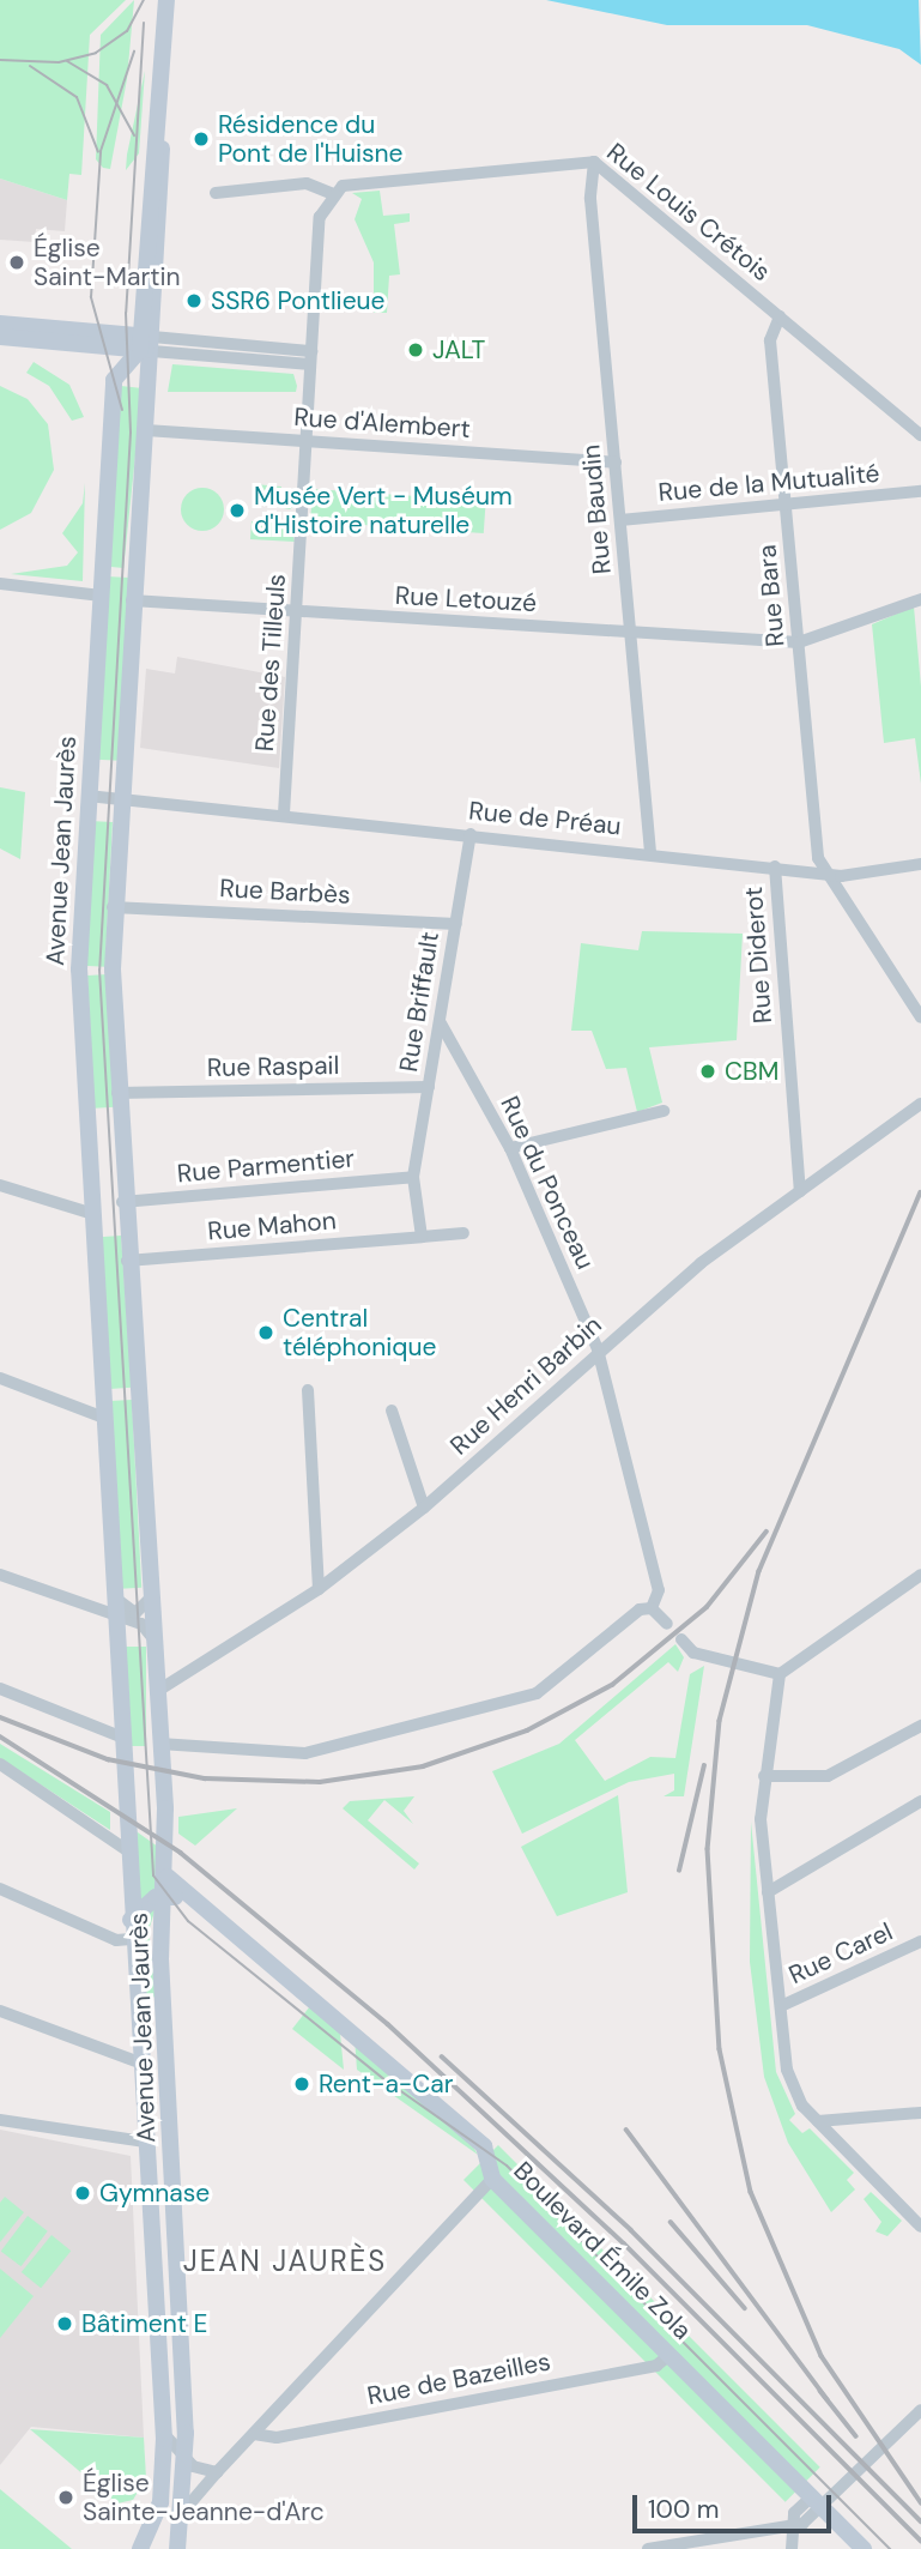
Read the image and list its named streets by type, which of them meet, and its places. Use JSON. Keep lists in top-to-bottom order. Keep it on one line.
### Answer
{"streets":{"main road":["Avenue Jean Jaurès","Boulevard Émile Zola"],"street":["Rue Louis Crétois","Rue d'Alembert","Rue de la Mutualité","Rue Baudin","Rue Bara","Rue Letouzé","Rue des Tilleuls","Rue de Préau","Rue Barbès","Rue Diderot","Rue Briffault","Rue Raspail","Rue Parmentier","Rue du Ponceau","Rue Mahon","Rue Henri Barbin","Rue Carel","Rue de Bazeilles"]},"crossings":[["Rue Louis Crétois","Rue Baudin"],["Rue Louis Crétois","Rue Bara"],["Rue d'Alembert","Rue Baudin"],["Rue d'Alembert","Rue des Tilleuls"],["Rue d'Alembert","Avenue Jean Jaurès"],["Rue de la Mutualité","Rue Baudin"],["Rue de la Mutualité","Rue Bara"],["Rue Baudin","Rue Letouzé"],["Rue Baudin","Rue de Préau"],["Rue Bara","Rue Letouzé"],["Rue Bara","Rue de Préau"],["Rue Letouzé","Rue des Tilleuls"],["Rue Letouzé","Avenue Jean Jaurès"],["Rue des Tilleuls","Rue de Préau"],["Rue de Préau","Avenue Jean Jaurès"],["Rue de Préau","Rue Diderot"],["Rue de Préau","Rue Briffault"],["Avenue Jean Jaurès","Rue Barbès"],["Avenue Jean Jaurès","Rue Raspail"],["Avenue Jean Jaurès","Rue Parmentier"],["Avenue Jean Jaurès","Rue Mahon"],["Avenue Jean Jaurès","Rue Henri Barbin"],["Avenue Jean Jaurès","Boulevard Émile Zola"],["Rue Barbès","Rue Briffault"],["Rue Diderot","Rue Henri Barbin"],["Rue Briffault","Rue Raspail"],["Rue Briffault","Rue Parmentier"],["Rue Briffault","Rue du Ponceau"],["Rue du Ponceau","Rue Henri Barbin"],["Boulevard Émile Zola","Rue de Bazeilles"]],"districts":["JEAN JAURÈS"],"places":["Résidence du Pont de l'Huisne","Église Saint-Martin","SSR6 Pontlieue","JALT","Musée Vert - Muséum d'Histoire naturelle","CBM","Central téléphonique","Rent-a-Car","Gymnase","Bâtiment E","Église Sainte-Jeanne-d'Arc"],"scale_bar":"100 m"}
